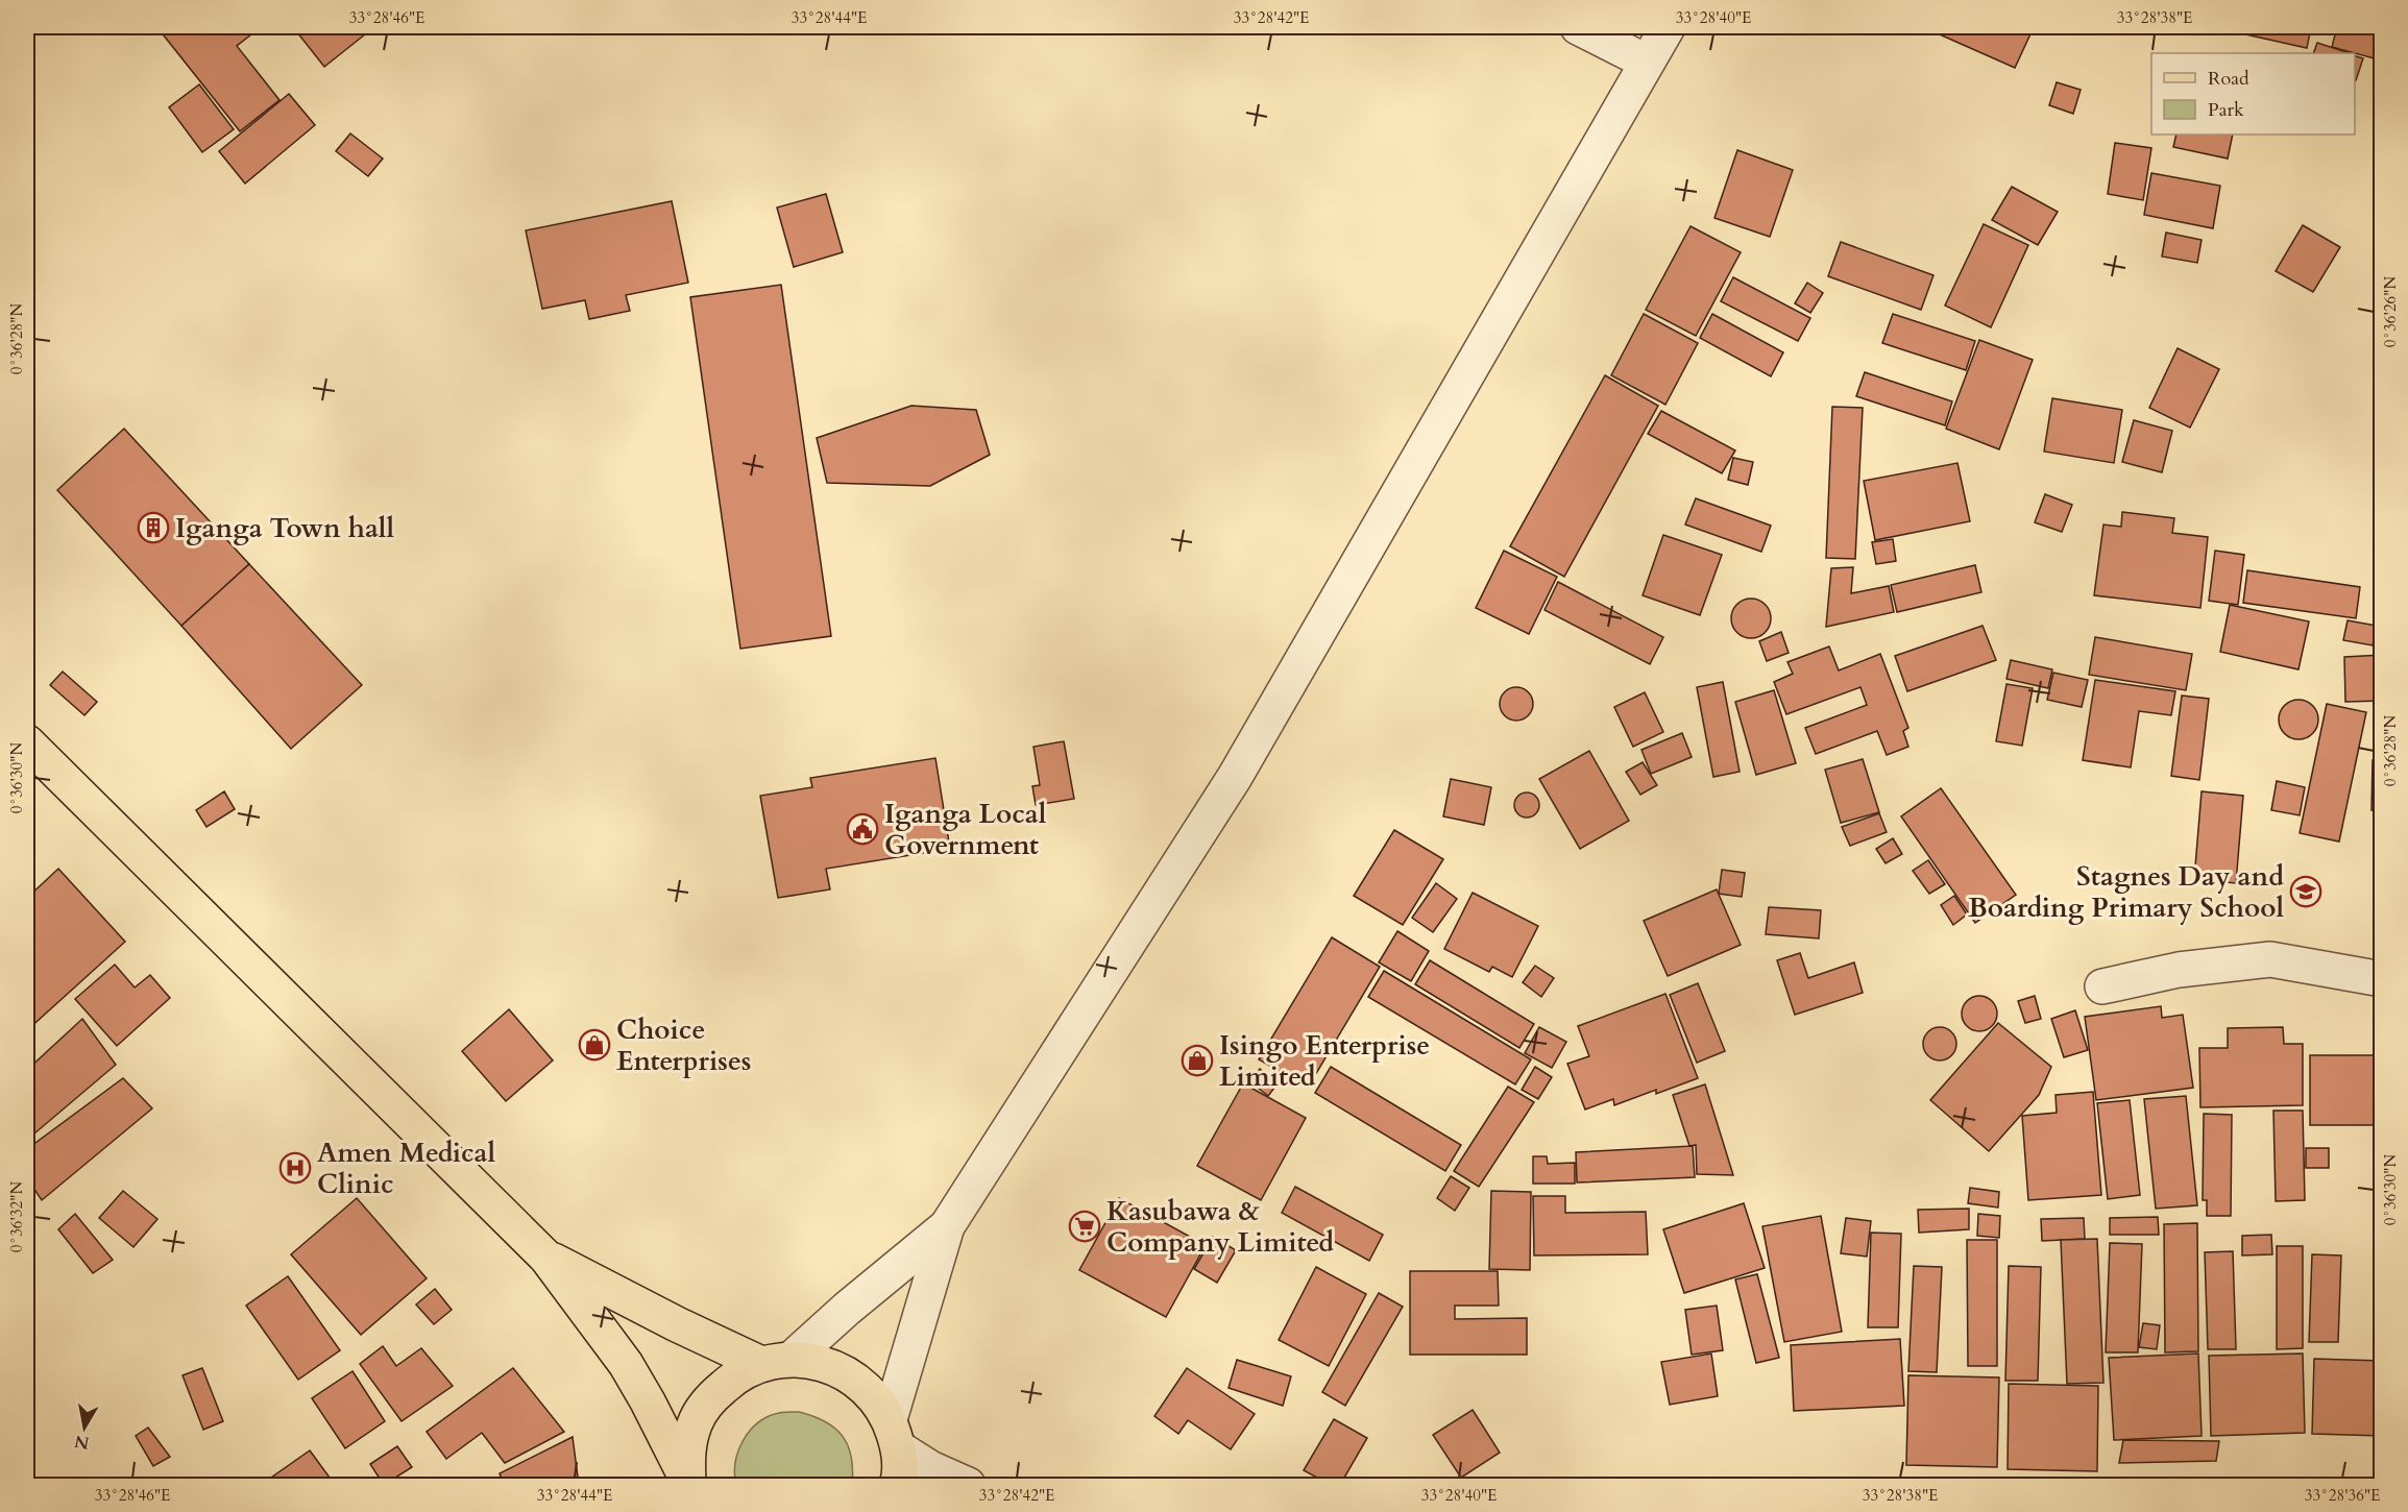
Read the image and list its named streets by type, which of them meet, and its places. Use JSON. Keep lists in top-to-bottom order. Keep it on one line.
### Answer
{"places":{"building":["Iganga Town hall"],"public building":["Iganga Local Government"],"school or university":["Stagnes Day and Boarding Primary School"],"shop":["Choice Enterprises","Isingo Enterprise Limited"],"hospital":["Amen Medical Clinic"],"supermarket":["Kasubawa & Company Limited"]},"legend":["Road","Park"],"north":"bottom","coordinates":["33°28'46\"E","33°28'44\"E","33°28'42\"E","33°28'40\"E","33°28'38\"E","0°36'26\"N","0°36'28\"N","0°36'30\"N","0°36'32\"N","33°28'36\"E"]}
